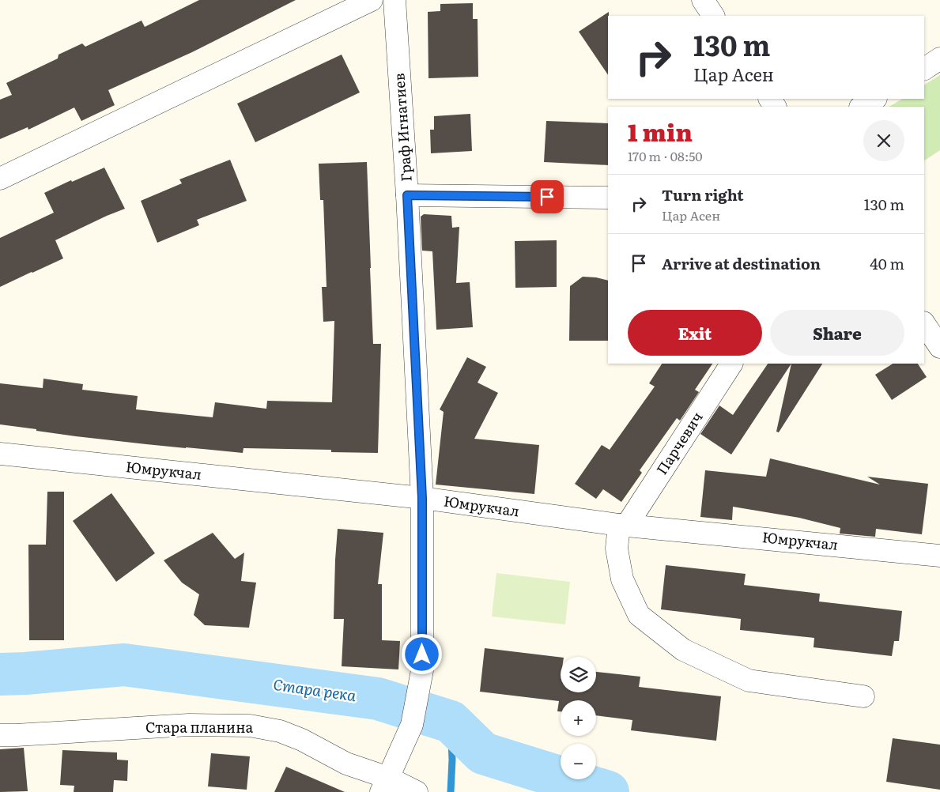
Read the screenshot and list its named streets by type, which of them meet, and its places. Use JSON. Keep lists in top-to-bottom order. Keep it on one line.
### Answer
{"streets":{"street":["Граф Игнатиев","Парчевич","Юмрукчал","Стара планина"]},"crossings":[["Граф Игнатиев","Юмрукчал"],["Граф Игнатиев","Стара планина"],["Парчевич","Юмрукчал"]],"water":["Стара река"],"page":{"turn":["130 m","Цар Асен"],"heading":["1 min","170 m · 08:50"],"list":[{"name":"Turn right","note":"Цар Асен","value":"130 m"},{"name":"Arrive at destination","value":"40 m"}],"buttons":["Exit","Share"],"map_buttons":["+","−"]}}
